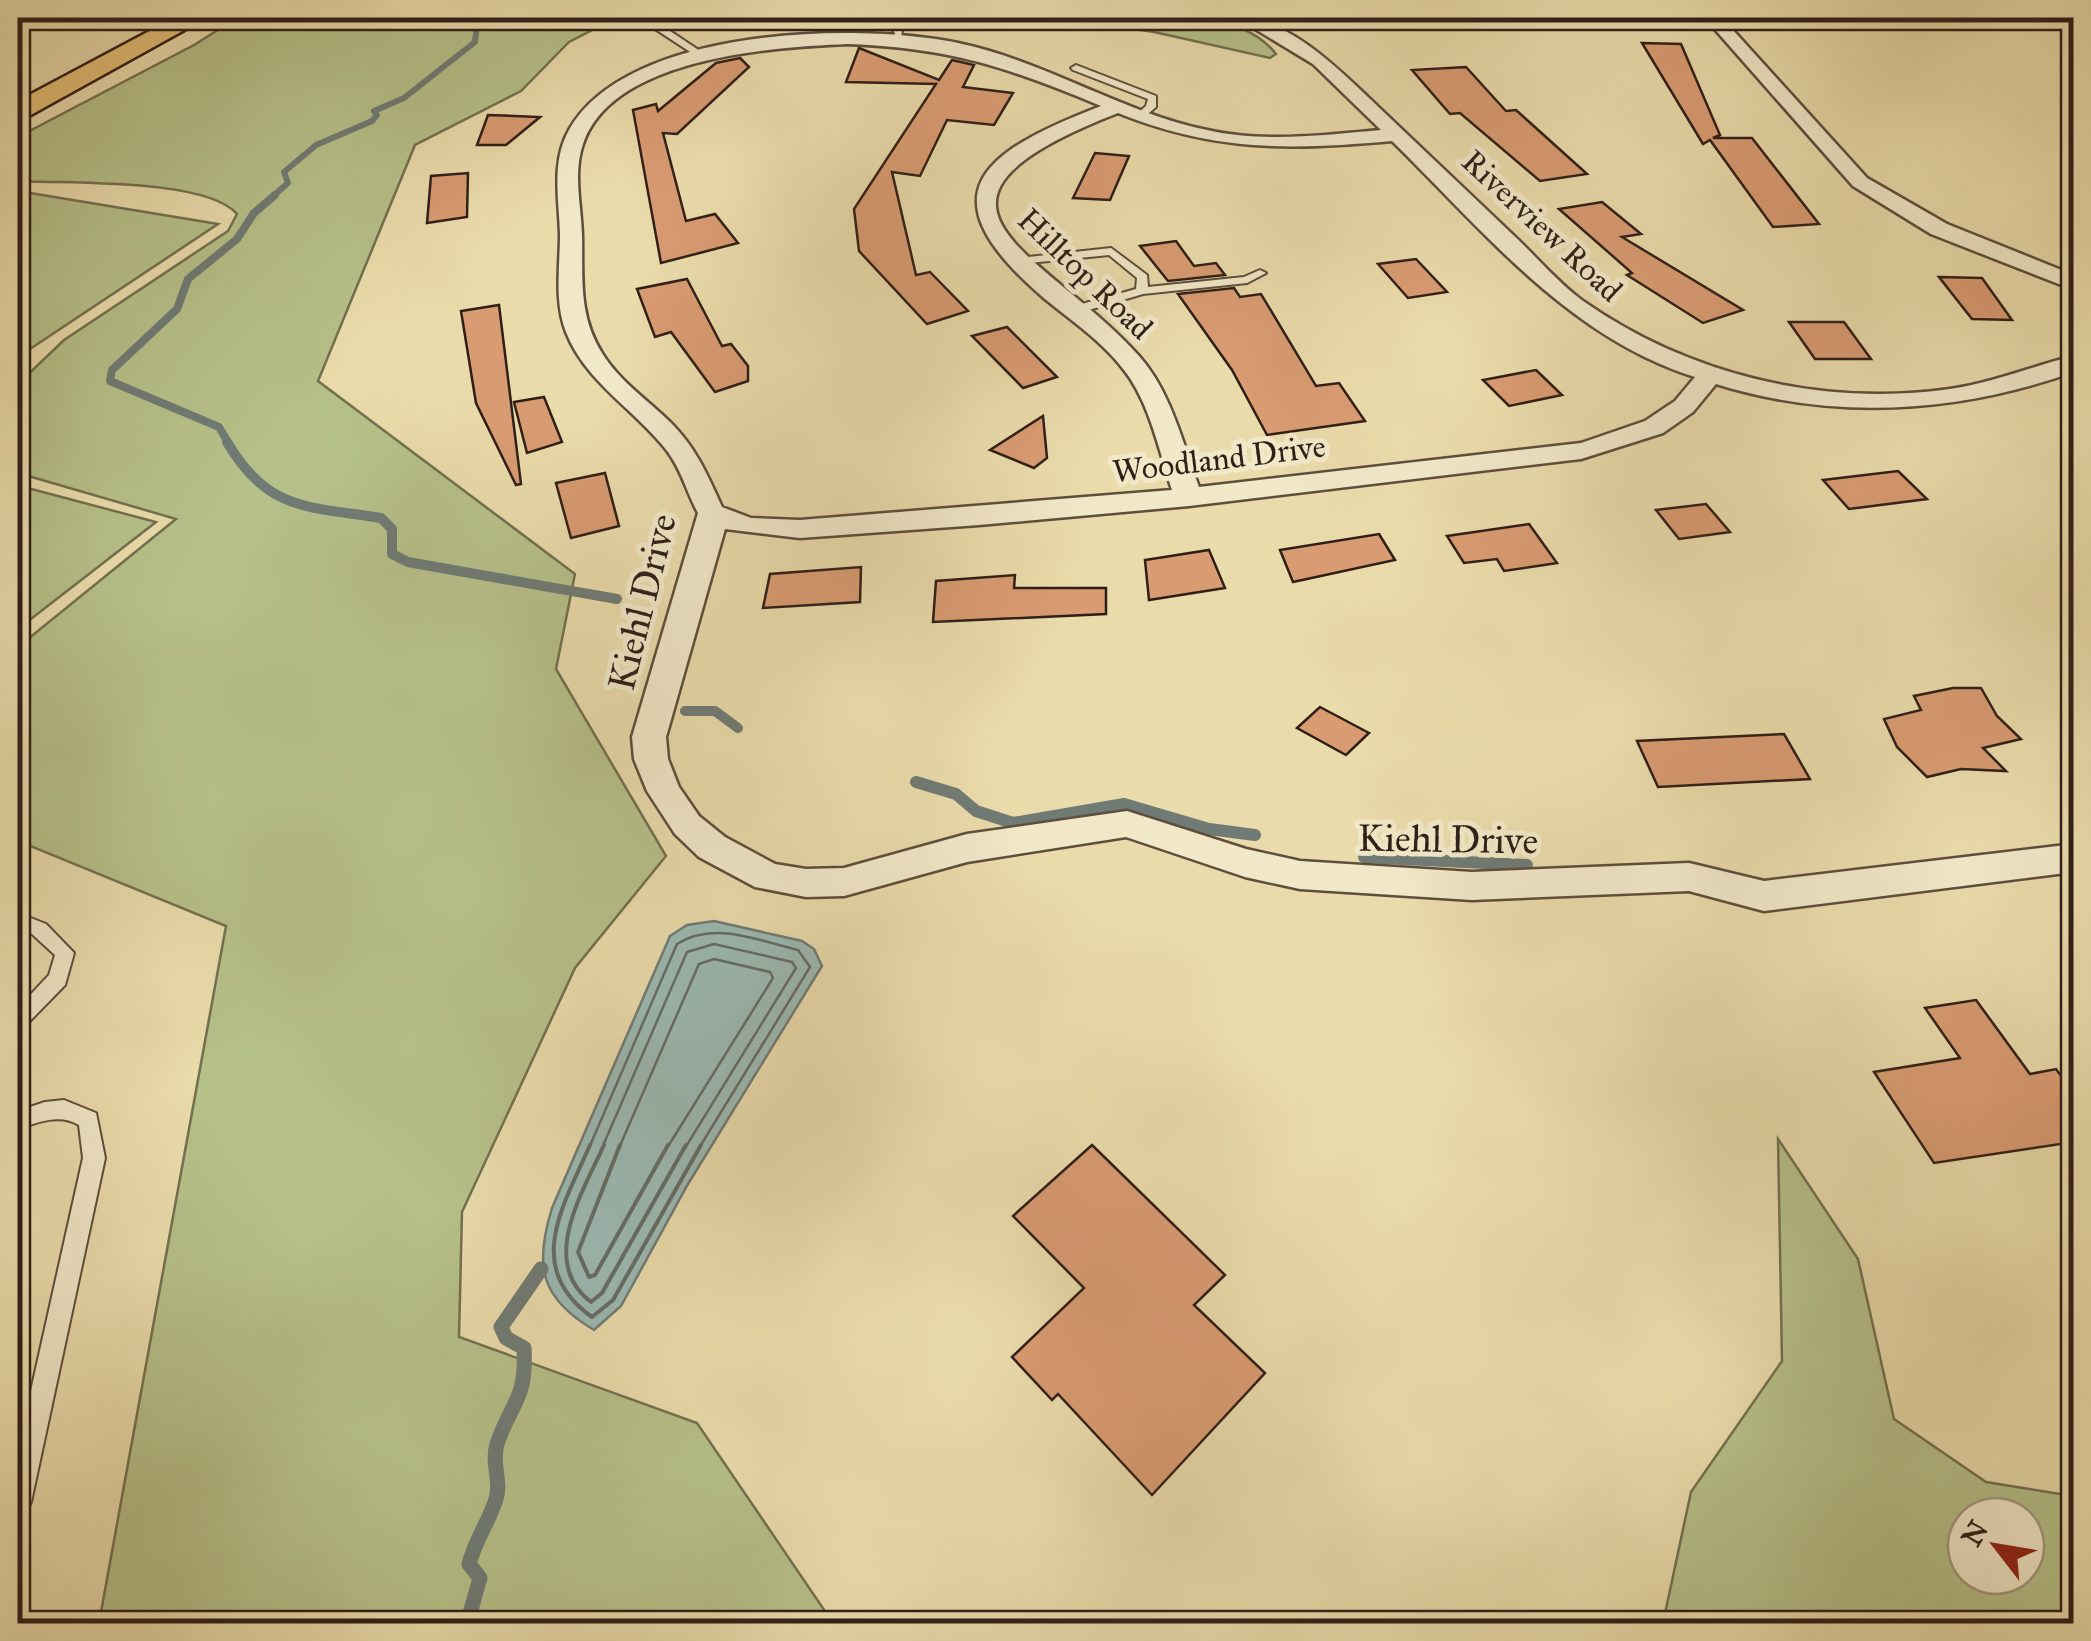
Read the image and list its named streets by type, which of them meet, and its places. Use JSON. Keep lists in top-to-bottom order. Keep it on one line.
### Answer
{"streets":{"street":["Riverview Road","Hilltop Road","Woodland Drive","Kiehl Drive"]},"crossings":[["Riverview Road","Woodland Drive"],["Riverview Road","Kiehl Drive"],["Hilltop Road","Woodland Drive"],["Hilltop Road","Kiehl Drive"],["Woodland Drive","Kiehl Drive"]],"north":"top left"}
